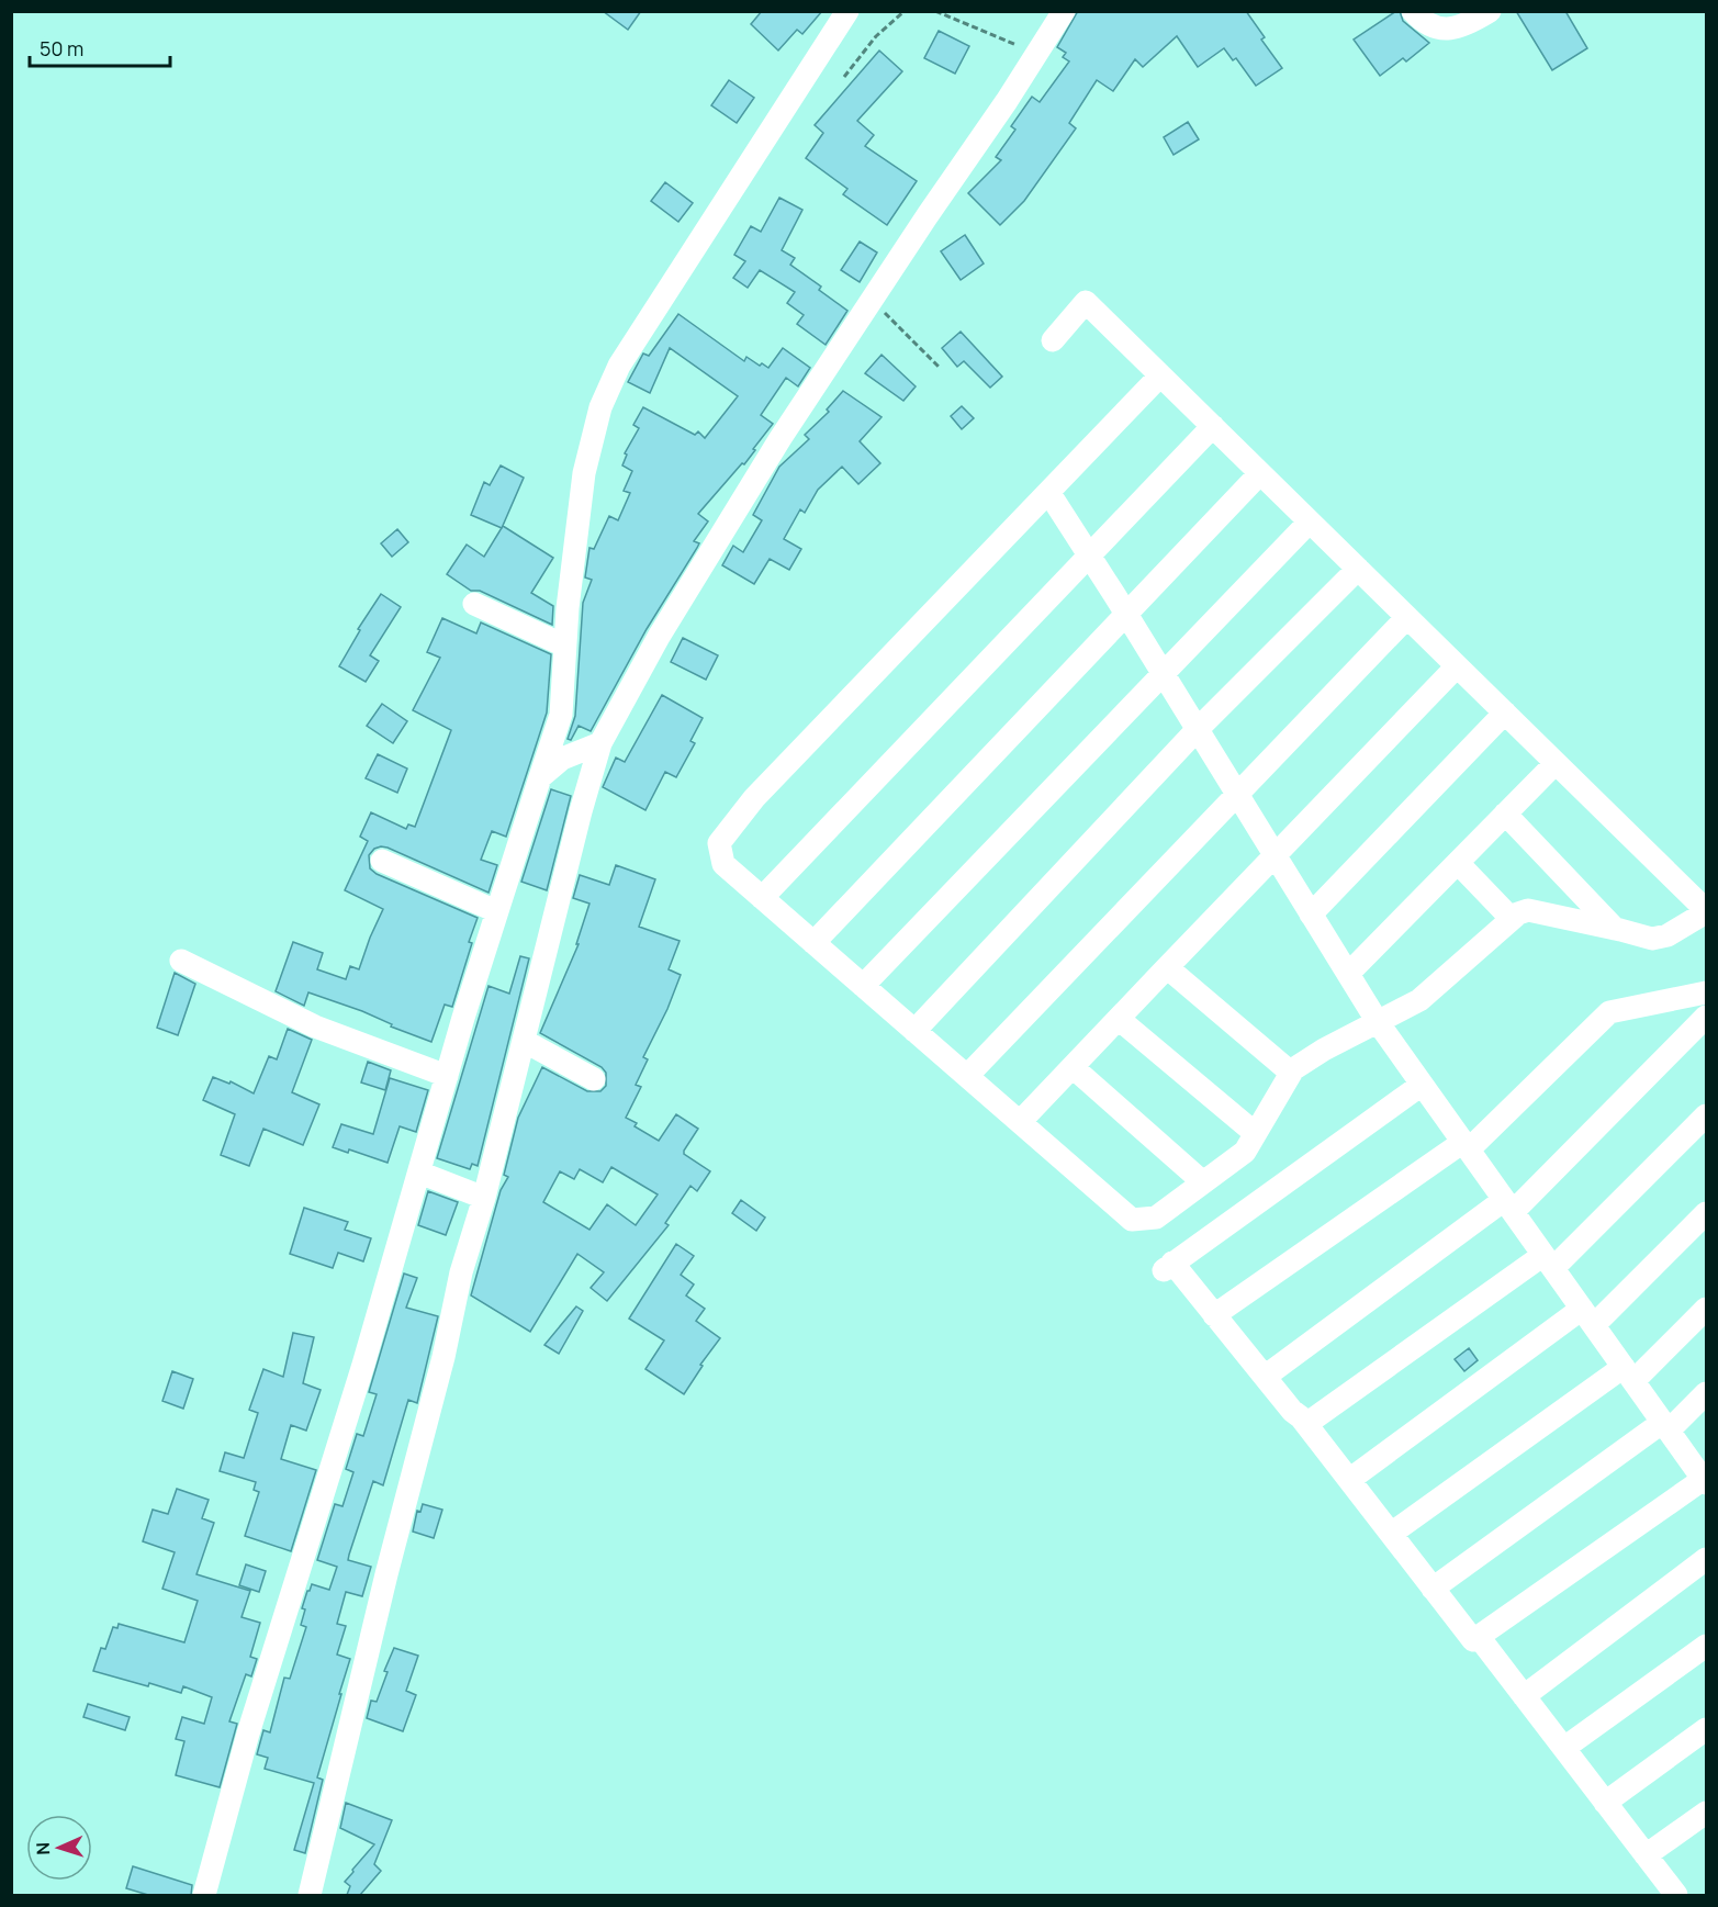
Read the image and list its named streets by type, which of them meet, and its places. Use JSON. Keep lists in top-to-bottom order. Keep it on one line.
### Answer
{"scale_bar":"50 m","north":"left"}
